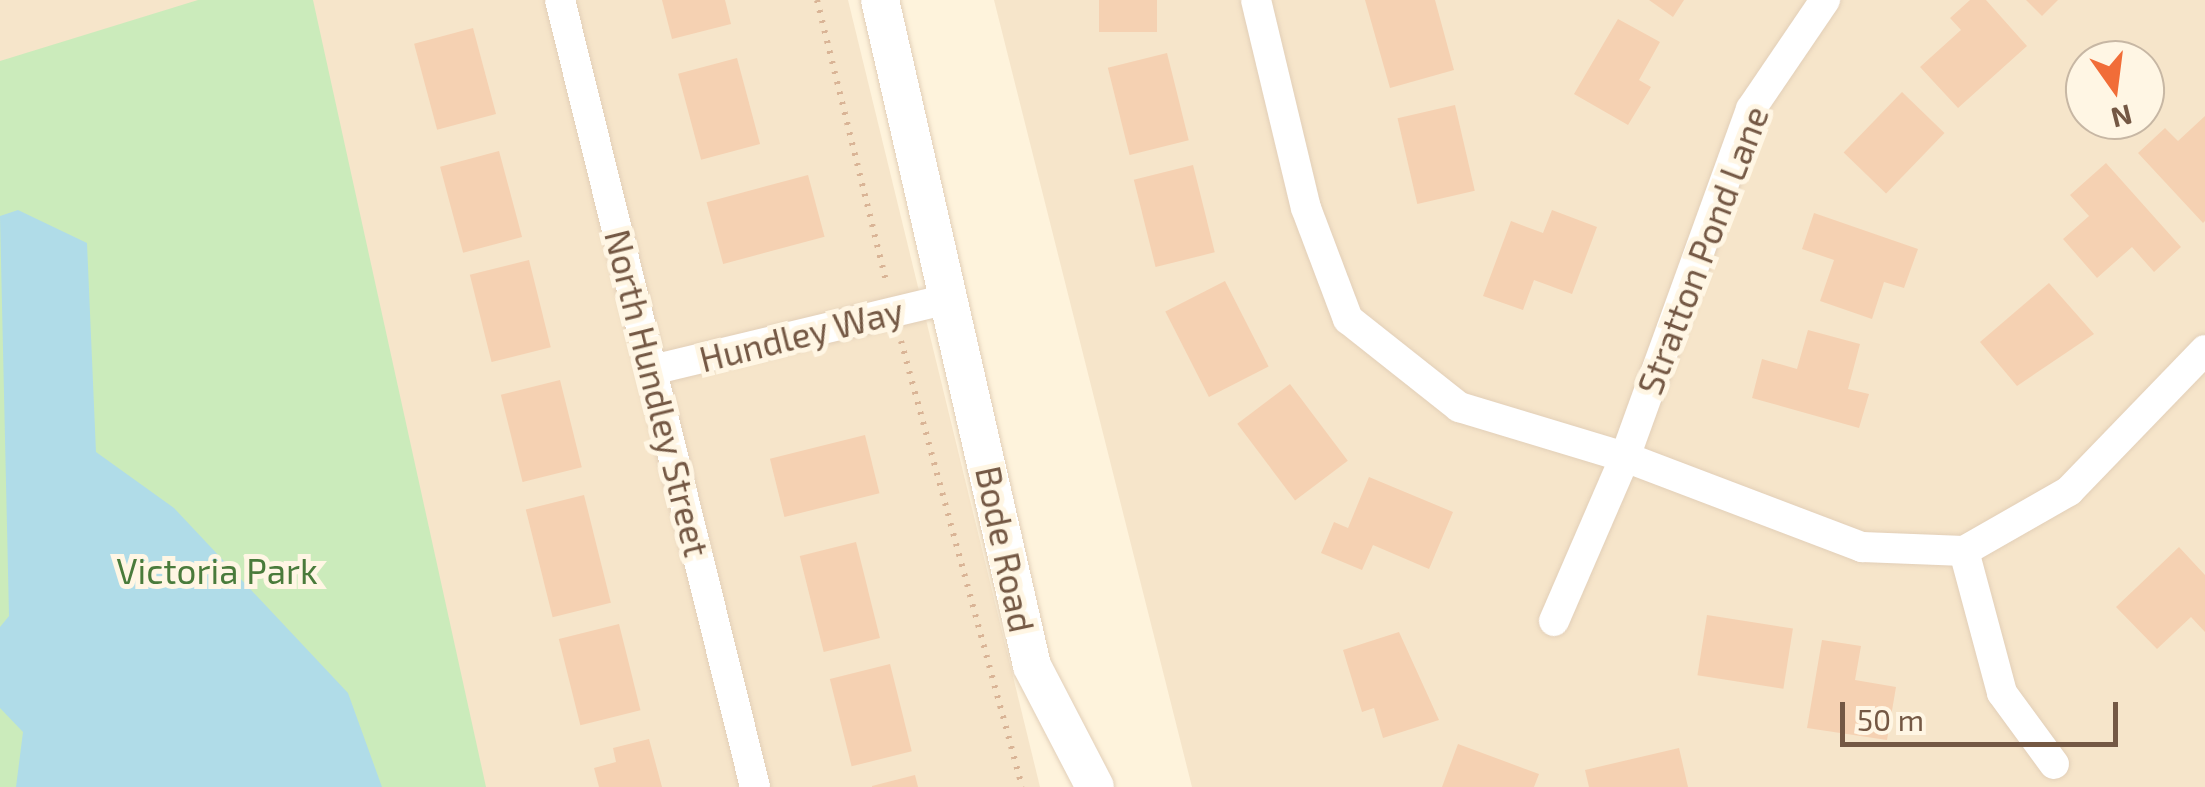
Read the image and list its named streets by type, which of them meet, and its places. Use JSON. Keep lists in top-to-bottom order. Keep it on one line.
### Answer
{"streets":{"street":["Stratton Pond Lane","Hundley Way","North Hundley Street","Bode Road"]},"crossings":[["Hundley Way","North Hundley Street"],["Hundley Way","Bode Road"]],"parks":["Victoria Park"],"scale_bar":"50 m","north":"bottom"}
